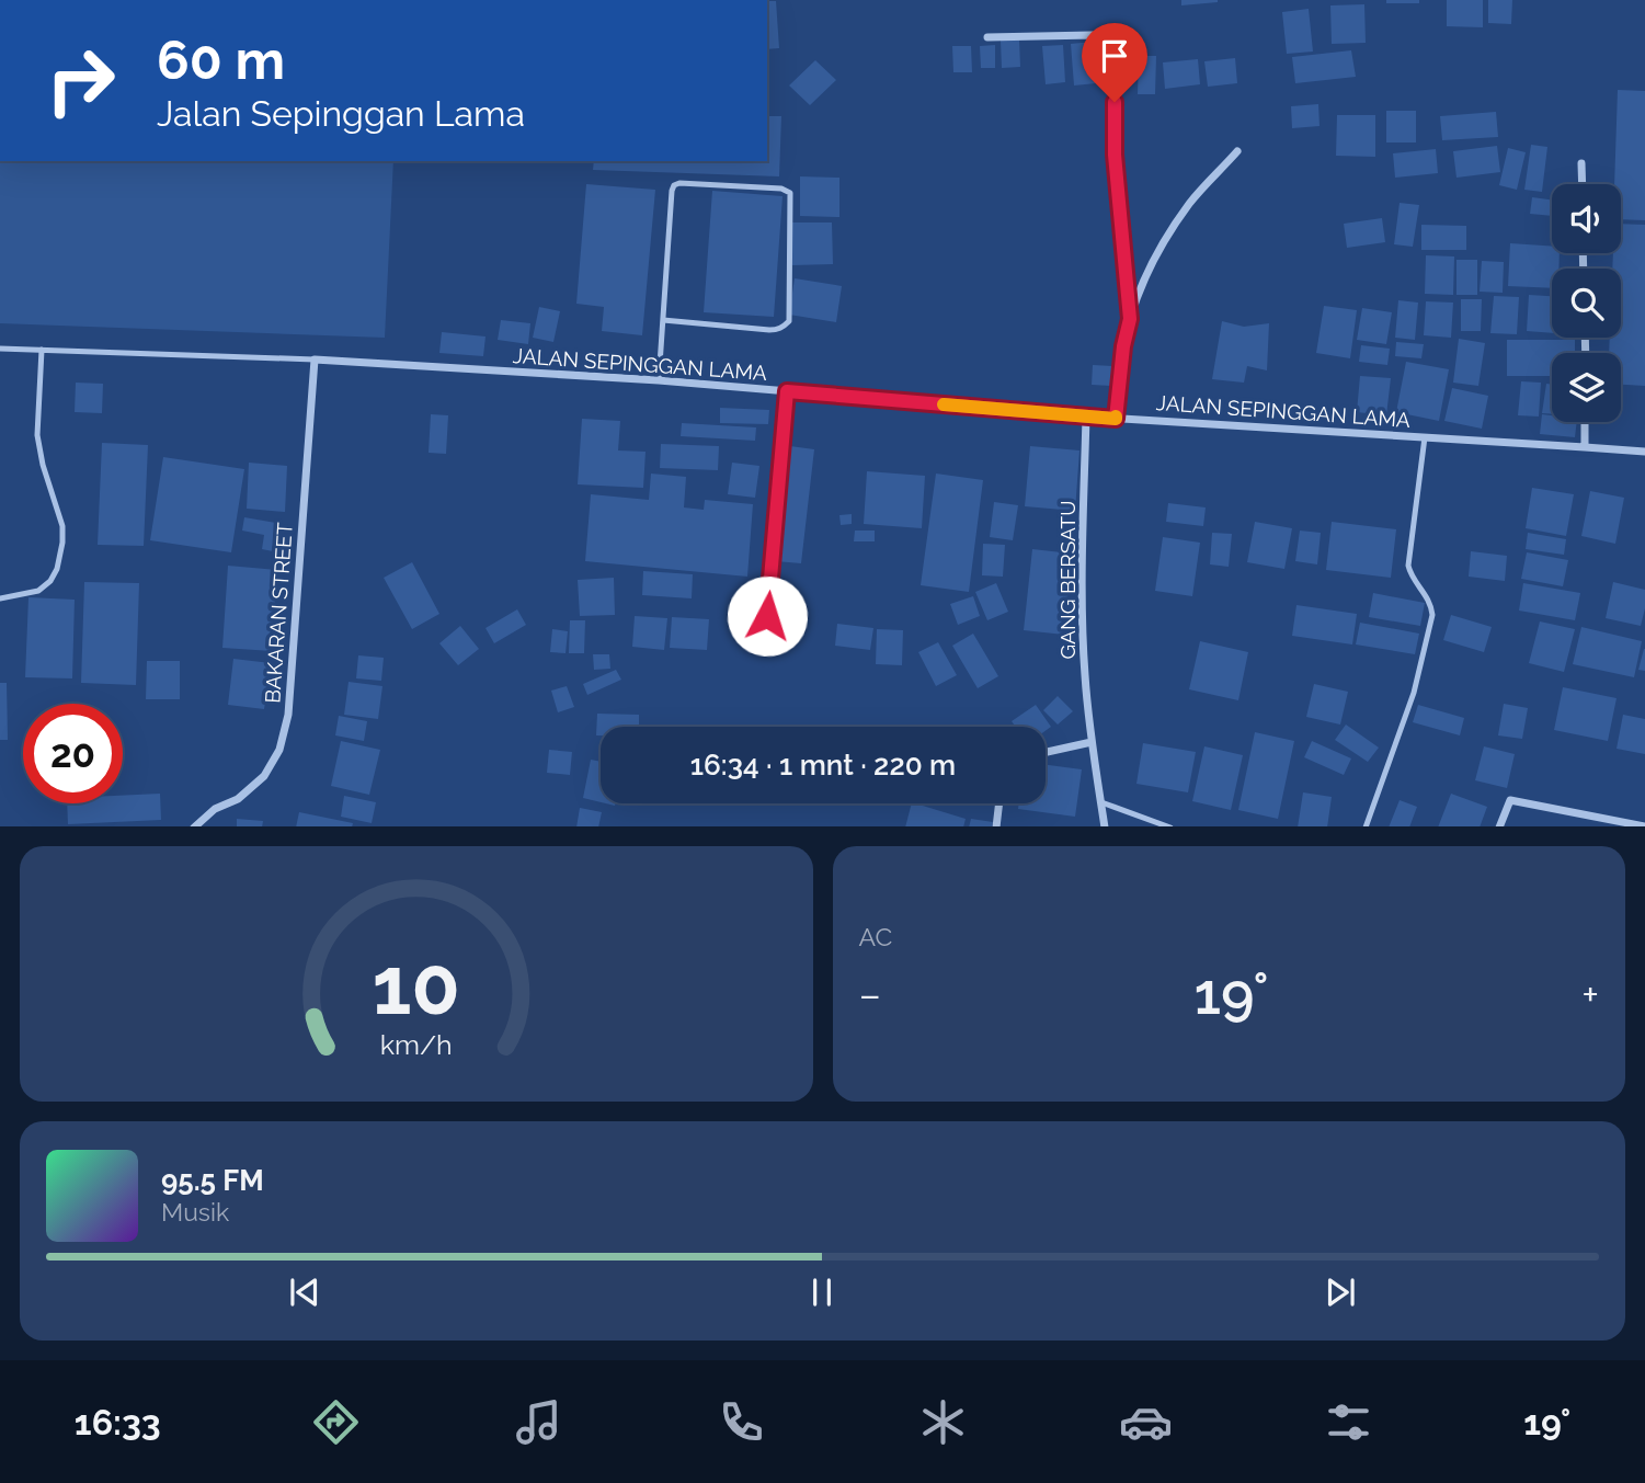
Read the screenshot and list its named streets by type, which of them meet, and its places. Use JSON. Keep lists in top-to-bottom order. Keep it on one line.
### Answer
{"streets":{"street":["JALAN SEPINGGAN LAMA","GANG BERSATU","BAKARAN STREET"]},"crossings":[["JALAN SEPINGGAN LAMA","GANG BERSATU"],["JALAN SEPINGGAN LAMA","BAKARAN STREET"]],"page":{"turn":["60 m","Jalan Sepinggan Lama"],"limit":"20","trip":"16:34 · 1 mnt · 220 m","tile":"AC","heat":["−","19°","+"],"song":["95.5 FM","Musik"],"tabs":["16:33","19°"],"gauge":["10","km/h"]}}
